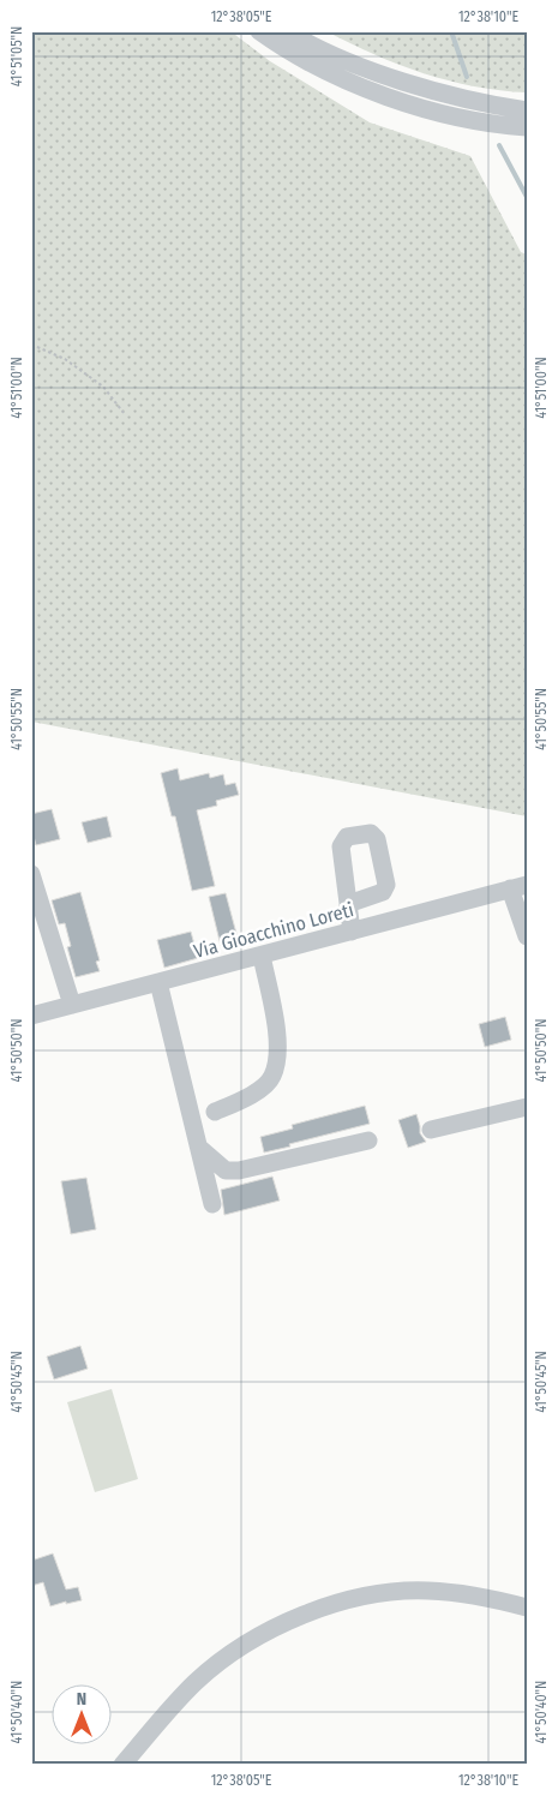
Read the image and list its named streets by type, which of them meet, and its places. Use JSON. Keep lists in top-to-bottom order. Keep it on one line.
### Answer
{"streets":{"street":["Via Gioacchino Loreti"]},"north":"top","coordinates":["12°38'05\"E","12°38'10\"E","41°51'05\"N","41°51'00\"N","41°50'55\"N","41°50'50\"N","41°50'45\"N","41°50'40\"N"]}
